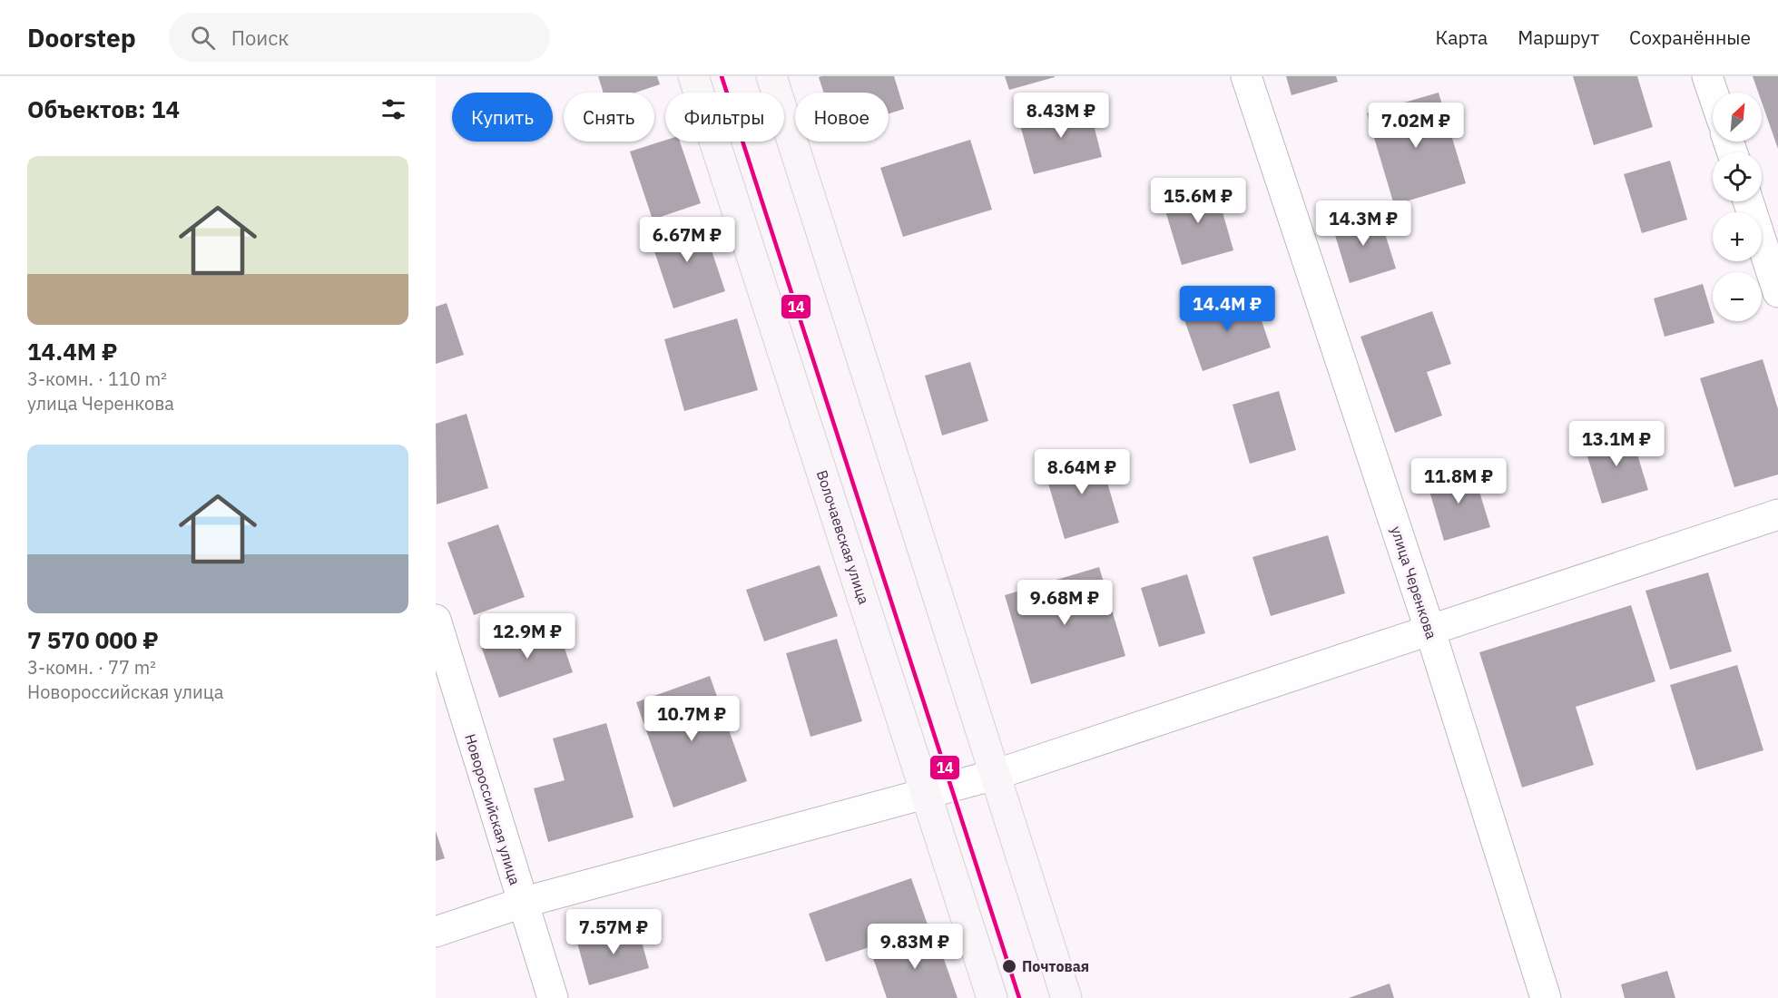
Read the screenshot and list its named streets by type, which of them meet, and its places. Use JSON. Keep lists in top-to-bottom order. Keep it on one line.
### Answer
{"streets":{"main road":["Волочаевская улица"],"street":["улица Черенкова","Новороссийская улица"]},"places":["Почтовая"],"lines":["tram line 14"],"north":"top right","page":{"header":"Doorstep","search":"Поиск","nav":["Карта","Маршрут","Сохранённые"],"heading":"Объектов: 14","map_buttons":["+","−"],"price":["8.43M ₽","7.02M ₽","15.6M ₽","14.3M ₽","6.67M ₽","14.4M ₽","13.1M ₽","8.64M ₽","11.8M ₽","9.68M ₽","12.9M ₽","10.7M ₽","7.57M ₽","9.83M ₽"],"chip":["Купить","Снять","Фильтры","Новое"],"list":[{"name":"14.4M ₽","note":"3-комн. · 110 m² · улица Черенкова"},{"name":"7 570 000 ₽","note":"3-комн. · 77 m² · Новороссийская улица"}]}}
